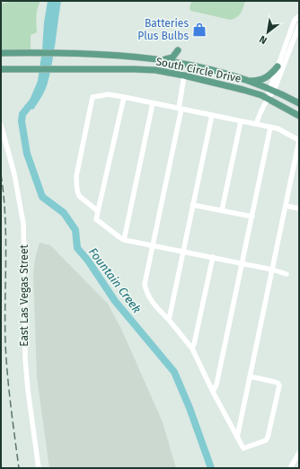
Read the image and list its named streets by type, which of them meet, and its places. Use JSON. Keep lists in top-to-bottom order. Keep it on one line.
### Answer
{"streets":{"main road":["South Circle Drive"],"street":["East Las Vegas Street"]},"water":["Fountain Creek"],"places":{"shop":["Batteries Plus Bulbs"]},"north":"bottom left"}
